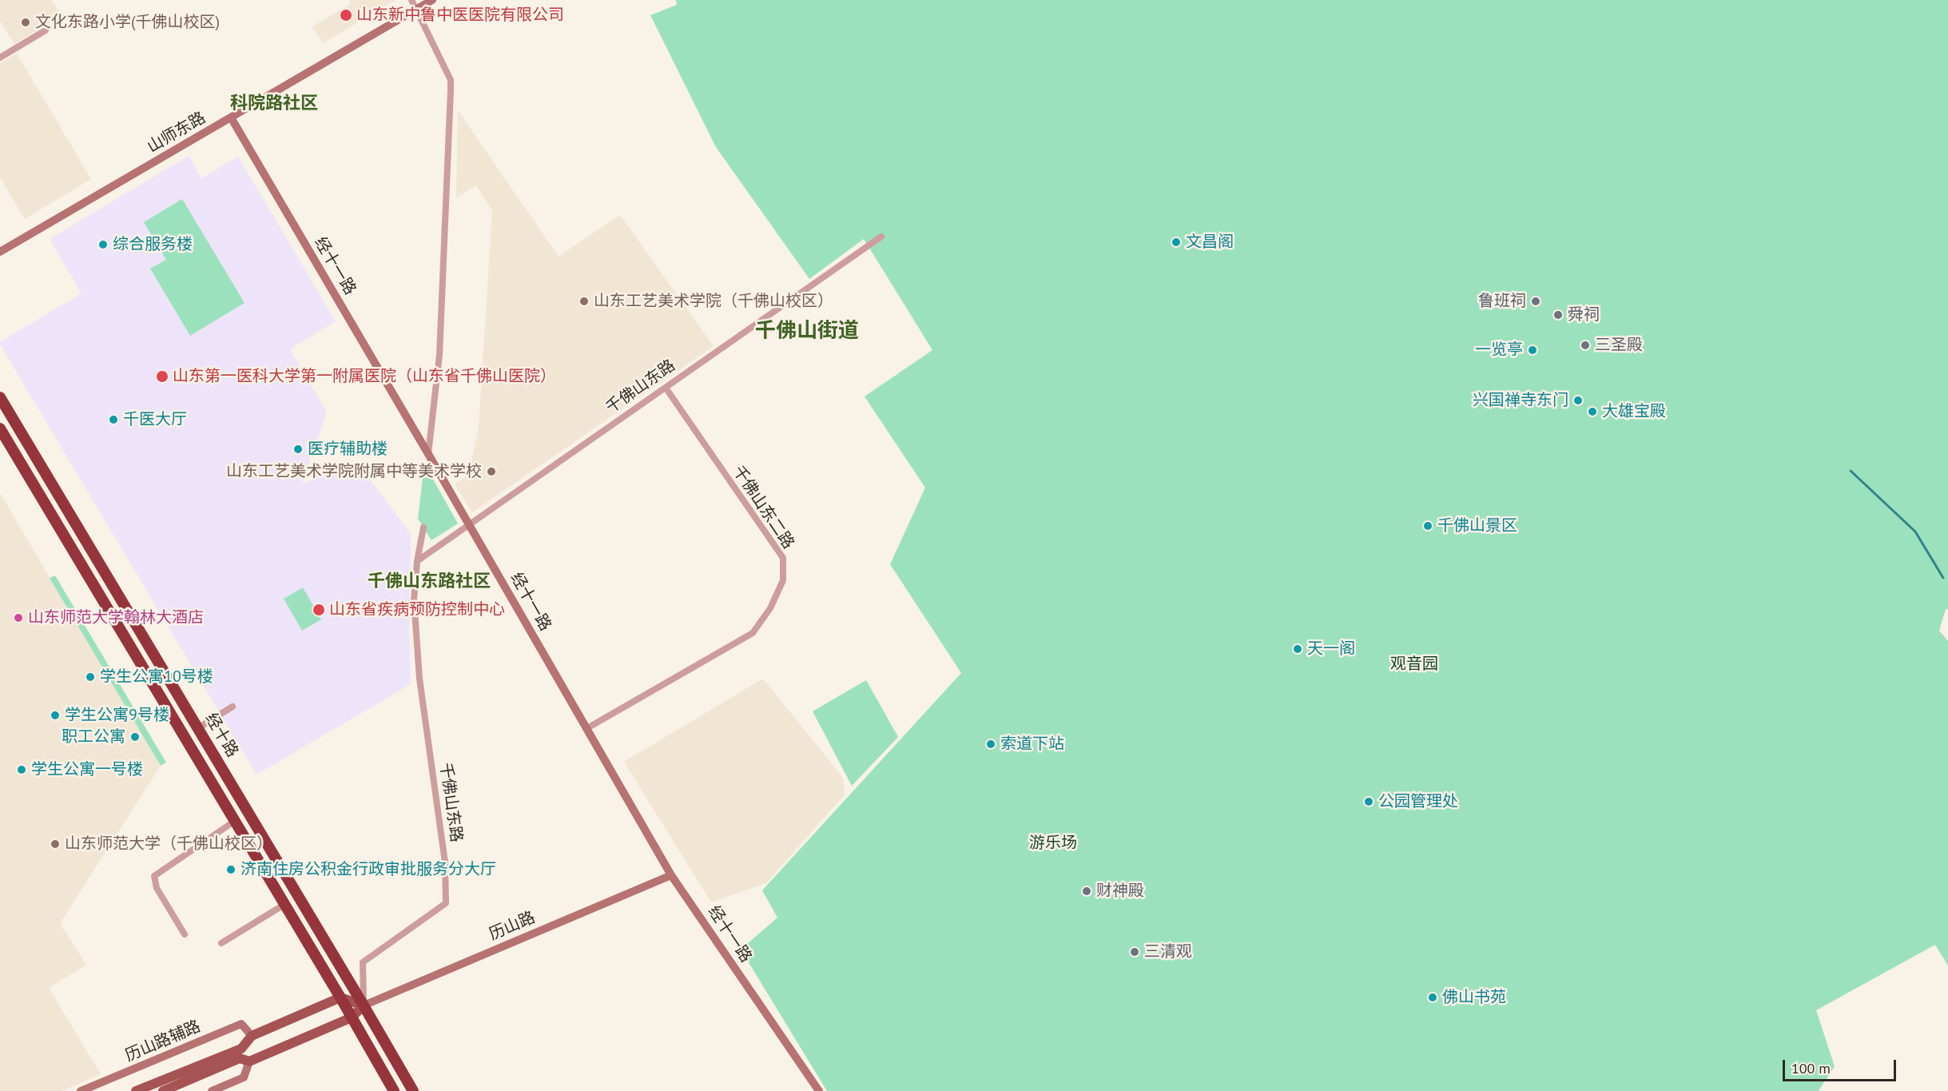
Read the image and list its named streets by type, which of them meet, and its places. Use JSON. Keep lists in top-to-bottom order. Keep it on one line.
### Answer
{"streets":{"highway":["经十路"],"main road":["历山路"],"street":["山师东路","经十一路","千佛山东路","千佛山东二路","历山路辅路"]},"crossings":[["山师东路","经十一路"],["经十一路","千佛山东路"],["经十一路","千佛山东二路"],["经十一路","历山路"],["千佛山东路","千佛山东二路"],["千佛山东路","经十路"],["千佛山东路","历山路"],["经十路","历山路"]],"districts":["科院路社区","千佛山街道","千佛山东路社区"],"parks":["观音园","游乐场"],"places":["山东新中鲁中医医院有限公司","文化东路小学(千佛山校区)","文昌阁","综合服务楼","山东工艺美术学院（千佛山校区）","鲁班祠","舜祠","三圣殿","一览亭","山东第一医科大学第一附属医院（山东省千佛山医院）","兴国禅寺东门","大雄宝殿","千医大厅","医疗辅助楼","山东工艺美术学院附属中等美术学校","千佛山景区","山东省疾病预防控制中心","山东师范大学翰林大酒店","天一阁","学生公寓10号楼","学生公寓9号楼","职工公寓","索道下站","学生公寓一号楼","公园管理处","山东师范大学（千佛山校区）","济南住房公积金行政审批服务分大厅","财神殿","三清观","佛山书苑"],"scale_bar":"100 m"}
